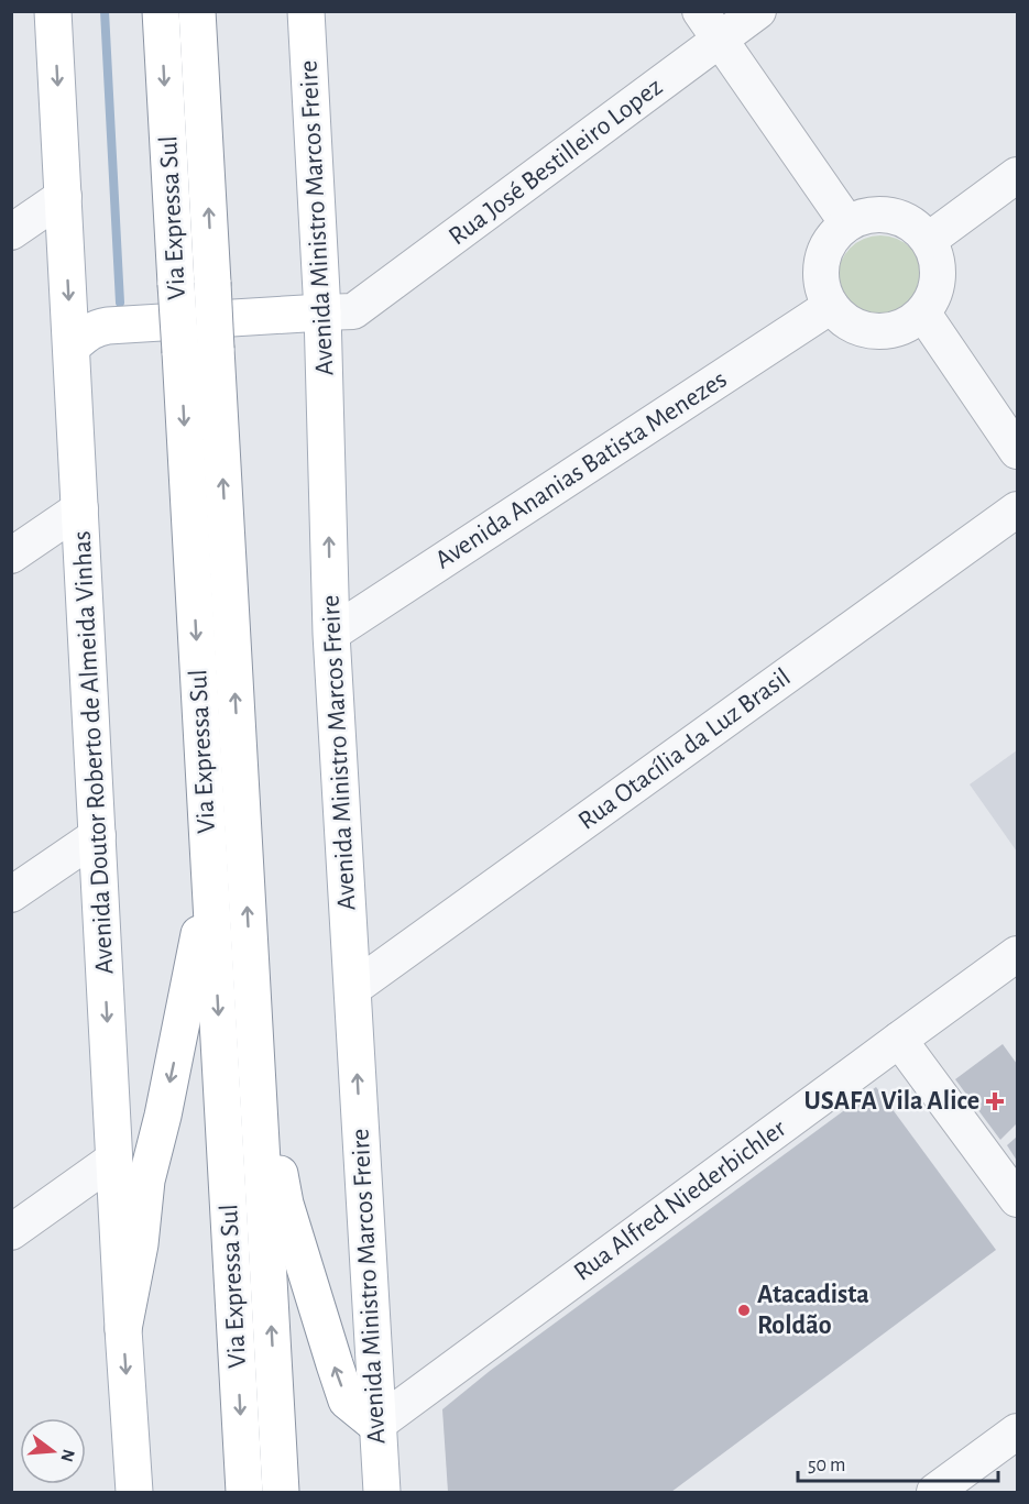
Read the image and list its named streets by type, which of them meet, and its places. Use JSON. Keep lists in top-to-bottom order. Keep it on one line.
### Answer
{"streets":{"main road":["Via Expressa Sul","Avenida Ministro Marcos Freire","Avenida Doutor Roberto de Almeida Vinhas"],"street":["Rua José Bestilleiro Lopez","Avenida Ananias Batista Menezes","Rua Otacília da Luz Brasil","Rua Alfred Niederbichler"]},"crossings":[["Rua José Bestilleiro Lopez","Avenida Ministro Marcos Freire"],["Avenida Ministro Marcos Freire","Avenida Ananias Batista Menezes"],["Avenida Ministro Marcos Freire","Rua Otacília da Luz Brasil"],["Avenida Ministro Marcos Freire","Rua Alfred Niederbichler"]],"places":{"health":["USAFA Vila Alice"],"other":["Atacadista Roldão"]},"scale_bar":"50 m","north":"right"}
